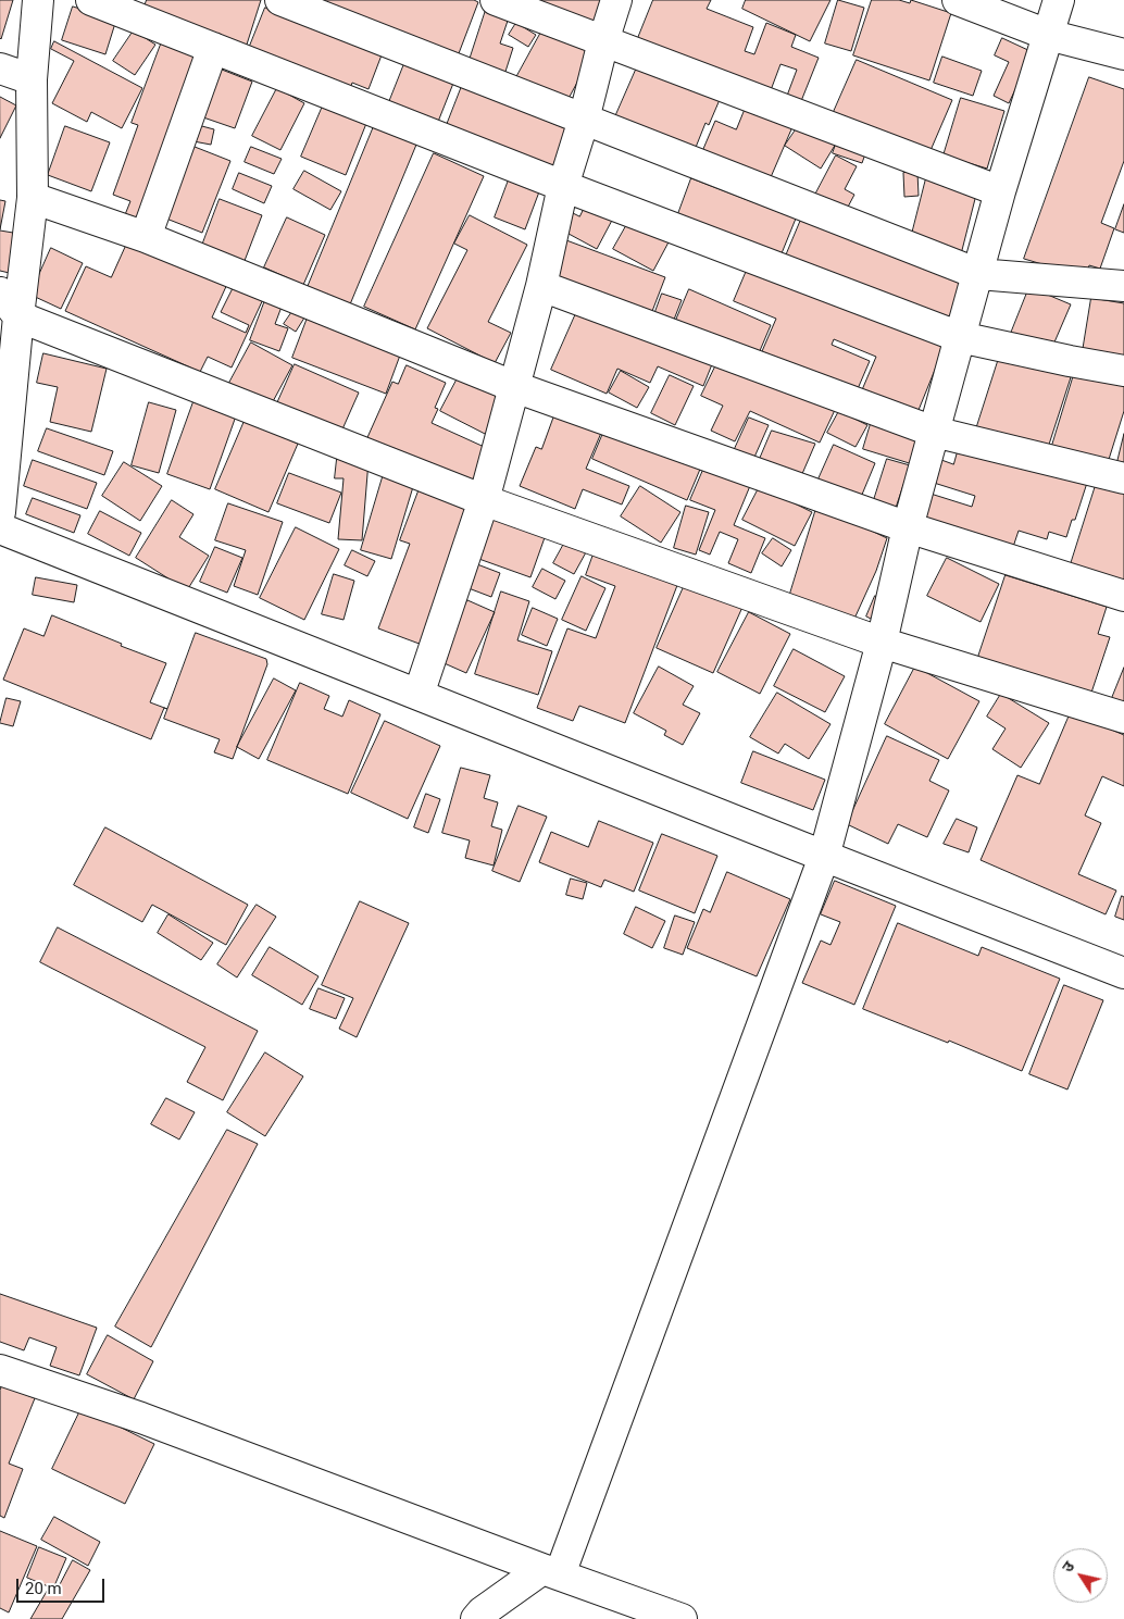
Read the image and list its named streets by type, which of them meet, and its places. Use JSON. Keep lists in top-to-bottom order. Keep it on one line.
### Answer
{"scale_bar":"20 m","north":"top left"}
